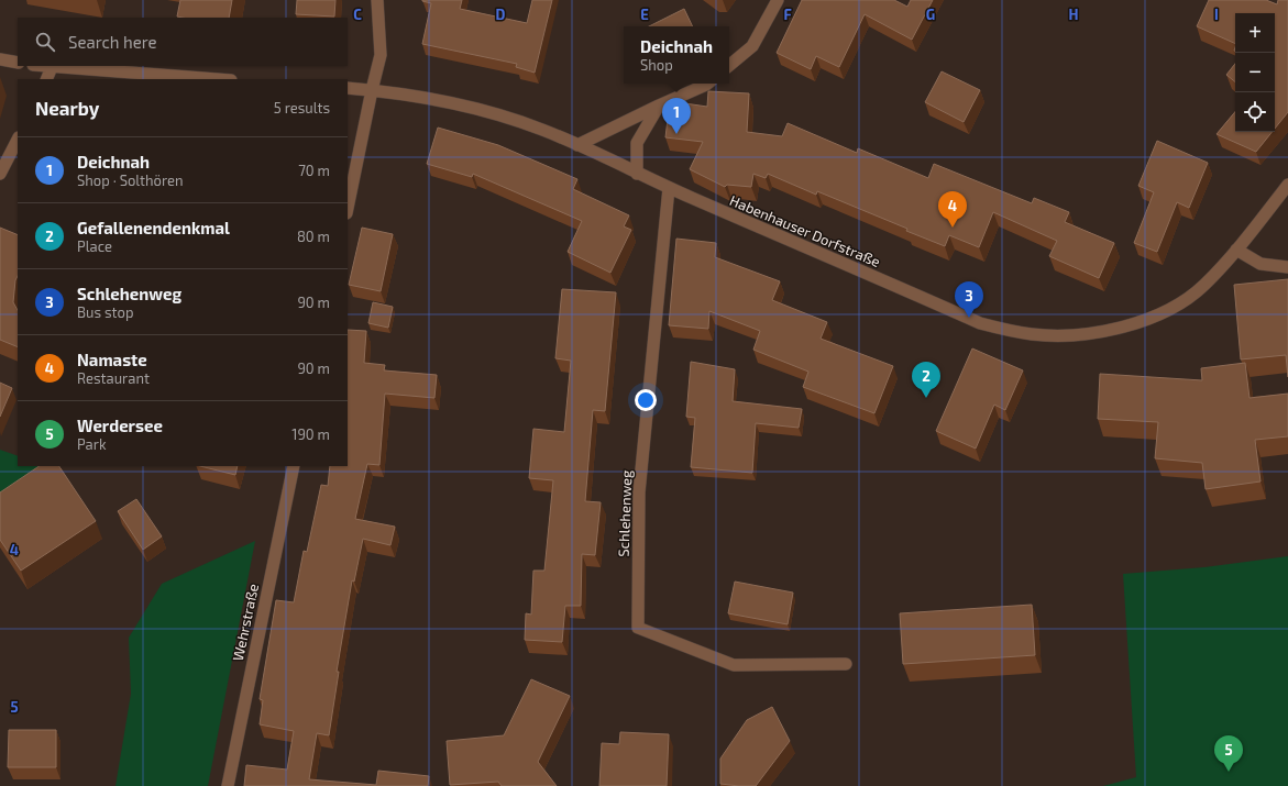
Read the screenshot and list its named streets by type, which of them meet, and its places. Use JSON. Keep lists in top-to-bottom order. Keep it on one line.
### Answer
{"streets":{"street":["Habenhauser Dorfstraße","Schlehenweg","Wehrstraße"]},"crossings":[["Habenhauser Dorfstraße","Schlehenweg"]],"page":{"map_buttons":["+","−"],"search":"Search here","popup":["Deichnah","Shop"],"heading":["Nearby","5 results"],"pins":["1","4","3","2","5"],"list":[{"mark":"1","name":"Deichnah","note":"Shop · Solthören","value":"70 m"},{"mark":"2","name":"Gefallenendenkmal","note":"Place","value":"80 m"},{"mark":"3","name":"Schlehenweg","note":"Bus stop","value":"90 m"},{"mark":"4","name":"Namaste","note":"Restaurant","value":"90 m"},{"mark":"5","name":"Werdersee","note":"Park","value":"190 m"}]},"grid":{"columns":["C","D","E","F","G","H","I"],"rows":["4","5"]}}
